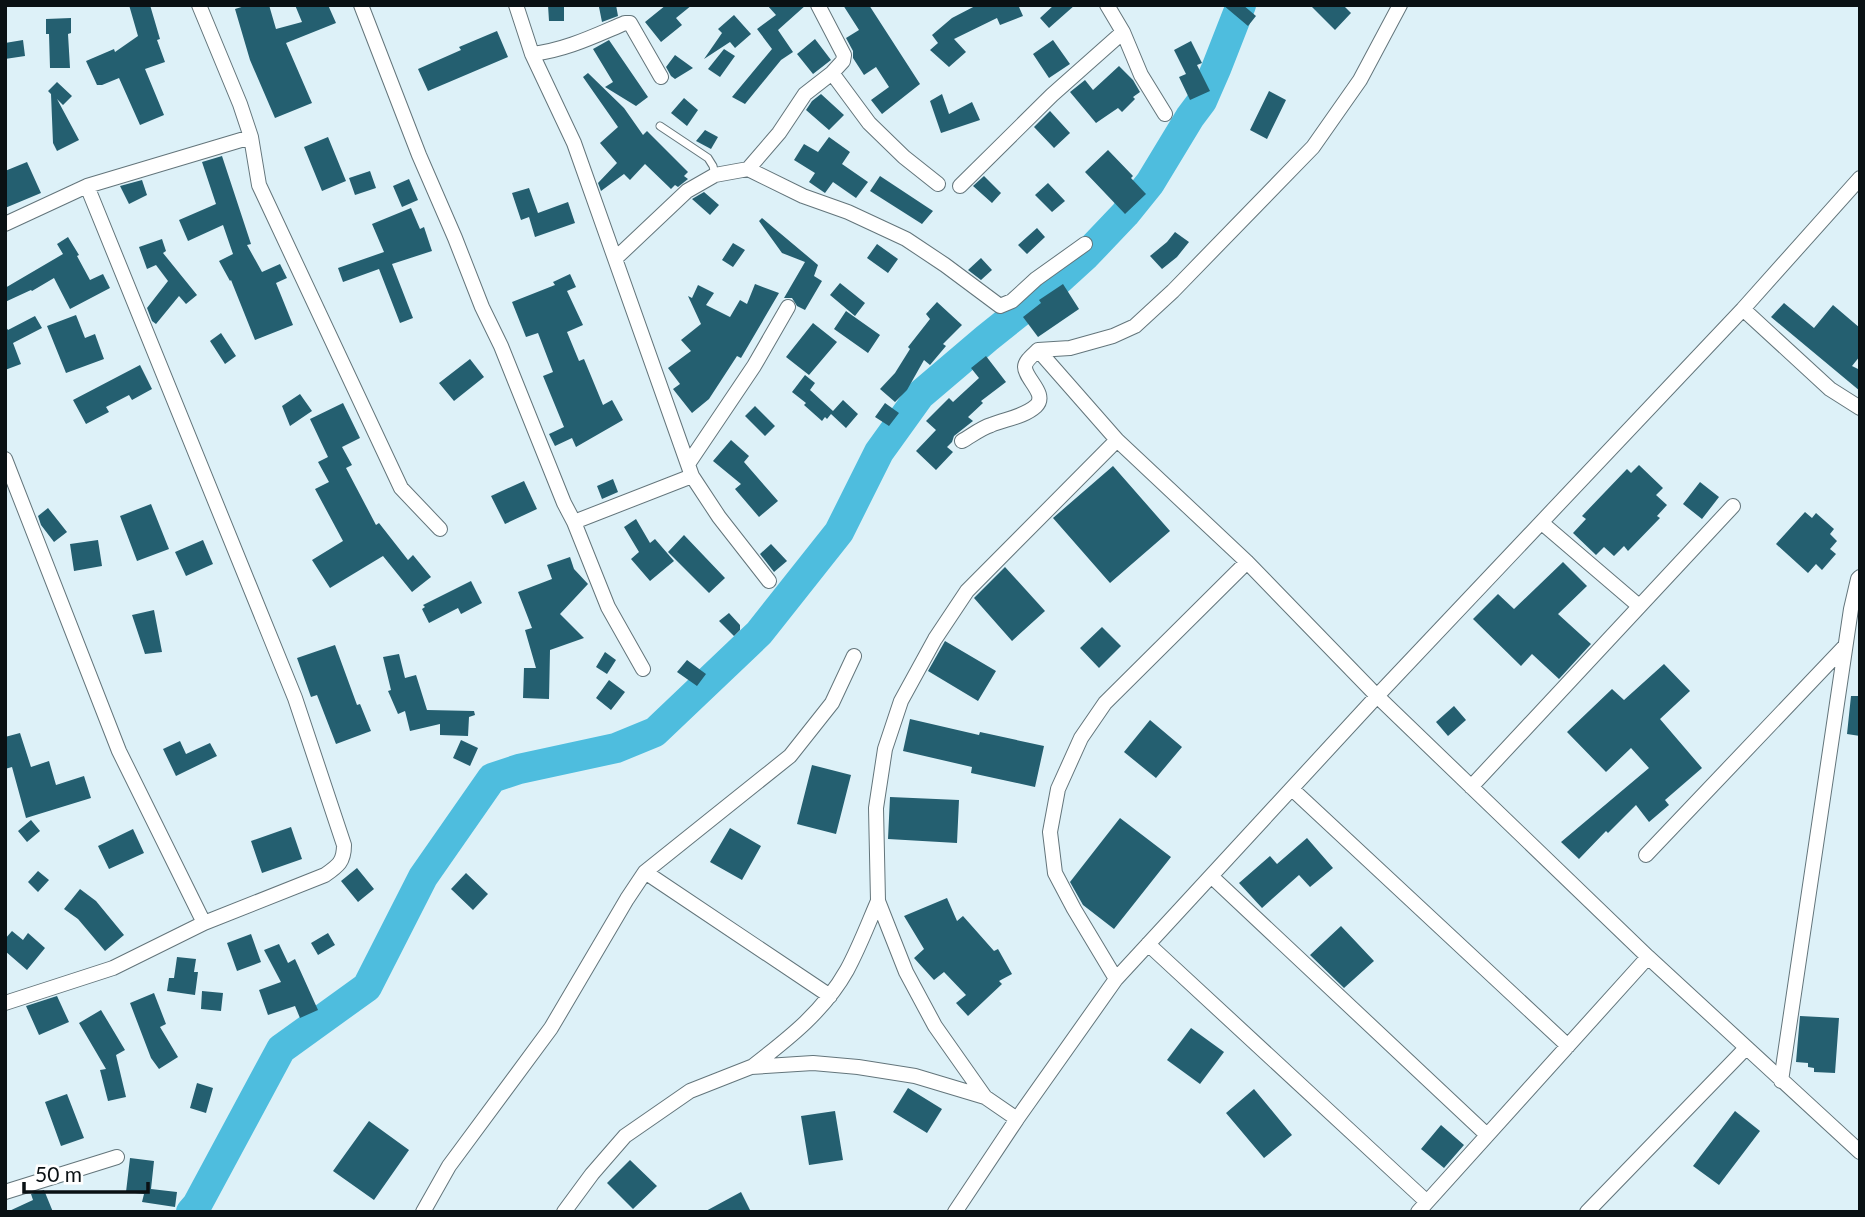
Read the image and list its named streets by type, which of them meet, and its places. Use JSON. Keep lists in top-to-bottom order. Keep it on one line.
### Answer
{"scale_bar":"50 m"}
